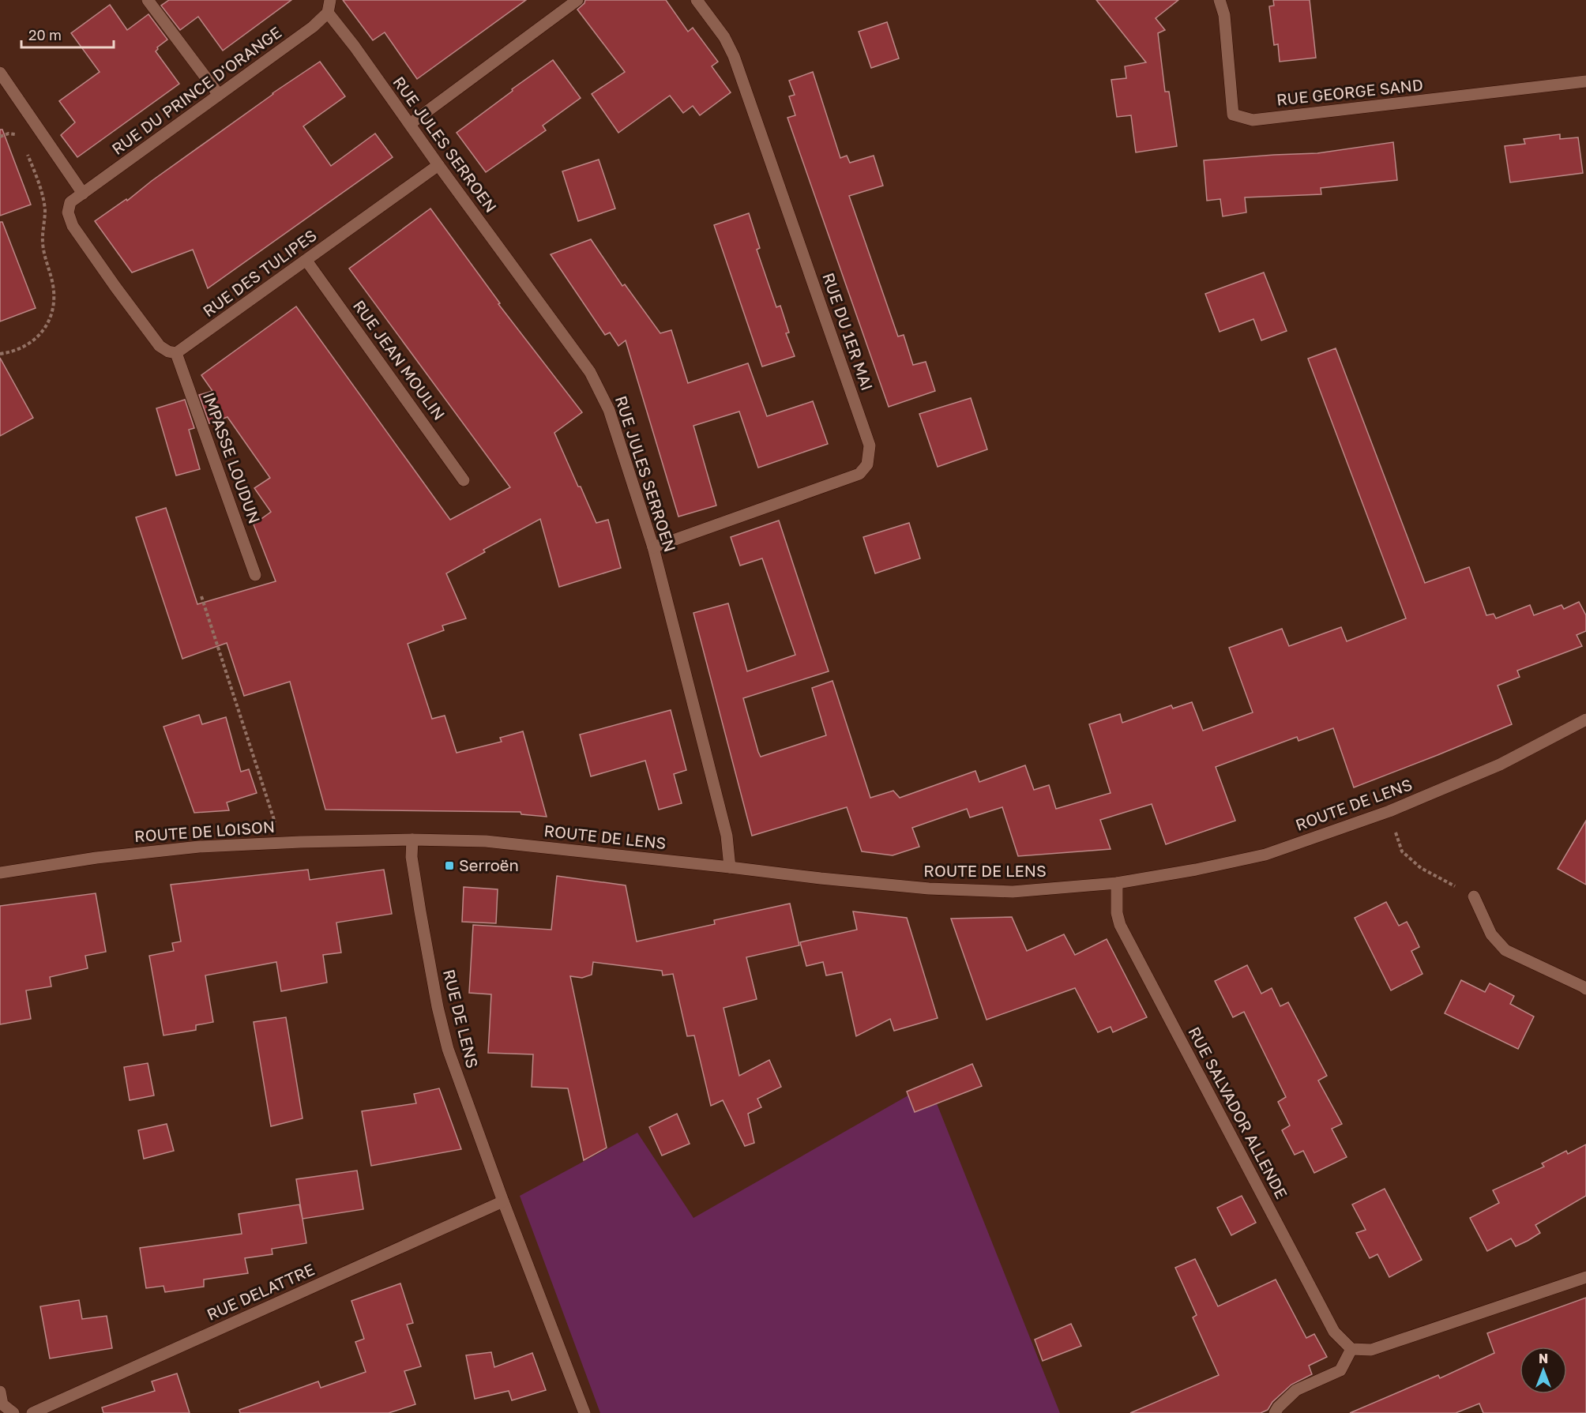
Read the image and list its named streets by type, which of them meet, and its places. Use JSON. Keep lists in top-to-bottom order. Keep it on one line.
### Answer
{"streets":{"street":["RUE DU PRINCE D'ORANGE","RUE GEORGE SAND","RUE JULES SERROEN","RUE DES TULIPES","RUE DU 1ER MAI","RUE JEAN MOULIN","IMPASSE LOUDUN","ROUTE DE LENS","ROUTE DE LOISON","RUE DE LENS","RUE SALVADOR ALLENDE","RUE DELATTRE"]},"crossings":[["RUE DU PRINCE D'ORANGE","RUE JULES SERROEN"],["RUE DU PRINCE D'ORANGE","RUE DES TULIPES"],["RUE DU PRINCE D'ORANGE","IMPASSE LOUDUN"],["RUE JULES SERROEN","RUE DES TULIPES"],["RUE JULES SERROEN","RUE DU 1ER MAI"],["RUE JULES SERROEN","ROUTE DE LENS"],["RUE DES TULIPES","RUE JEAN MOULIN"],["RUE DES TULIPES","IMPASSE LOUDUN"],["ROUTE DE LENS","ROUTE DE LOISON"],["ROUTE DE LENS","RUE DE LENS"],["ROUTE DE LENS","RUE SALVADOR ALLENDE"],["ROUTE DE LOISON","RUE DE LENS"],["RUE DE LENS","RUE DELATTRE"]],"places":{"transit":["Serroën"]},"scale_bar":"20 m","north":"top"}
